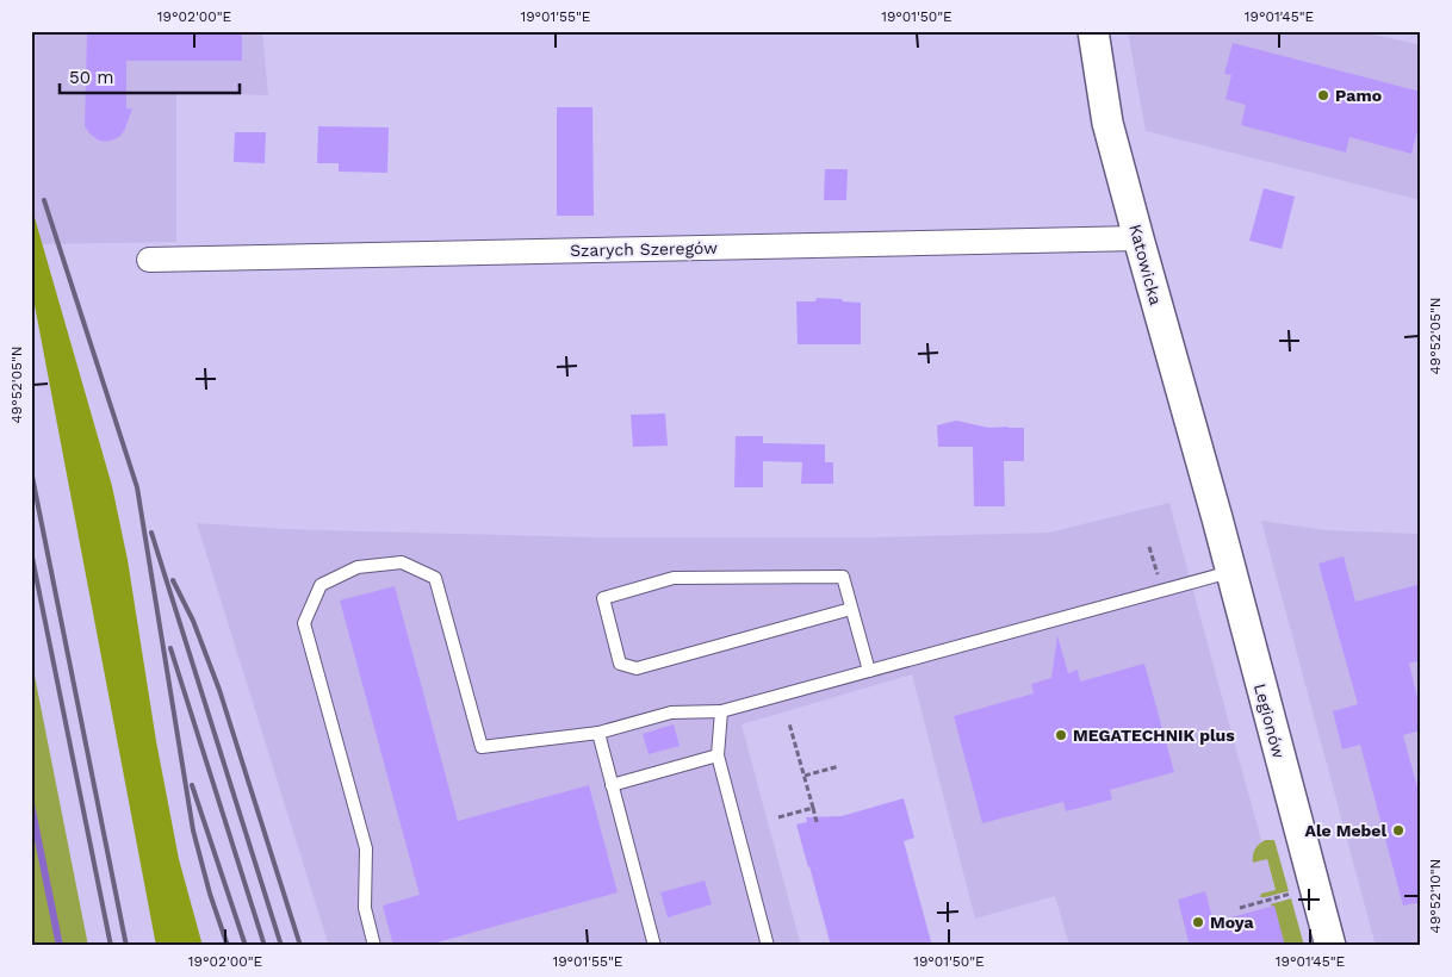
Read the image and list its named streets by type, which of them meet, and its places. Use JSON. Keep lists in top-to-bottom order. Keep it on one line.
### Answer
{"streets":{"street":["Szarych Szeregów","Katowicka","Legionów"]},"crossings":[["Szarych Szeregów","Katowicka"],["Katowicka","Legionów"]],"places":["Pamo","MEGATECHNIK plus","Ale Mebel","Moya"],"scale_bar":"50 m","coordinates":["19°02'00\"E","19°01'55\"E","19°01'50\"E","19°01'45\"E","49°52'05\"N","49°52'10\"N"]}
